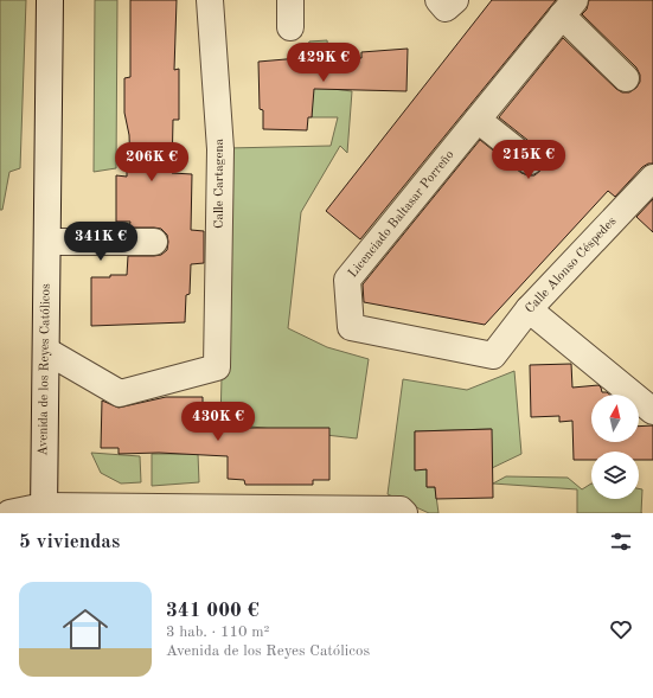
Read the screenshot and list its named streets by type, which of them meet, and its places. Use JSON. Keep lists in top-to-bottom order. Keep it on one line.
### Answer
{"streets":{"street":["Calle Cartagena","Licenciado Baltasar Porreño","Calle Alonso Céspedes","Avenida de los Reyes Católicos"]},"crossings":[["Calle Cartagena","Avenida de los Reyes Católicos"],["Licenciado Baltasar Porreño","Calle Alonso Céspedes"]],"north":"top","page":{"price":["429K €","215K €","206K €","341K €","430K €"],"heading":"5 viviendas","list":[{"name":"341 000 €","note":"3 hab. · 110 m² · Avenida de los Reyes Católicos"}]}}
